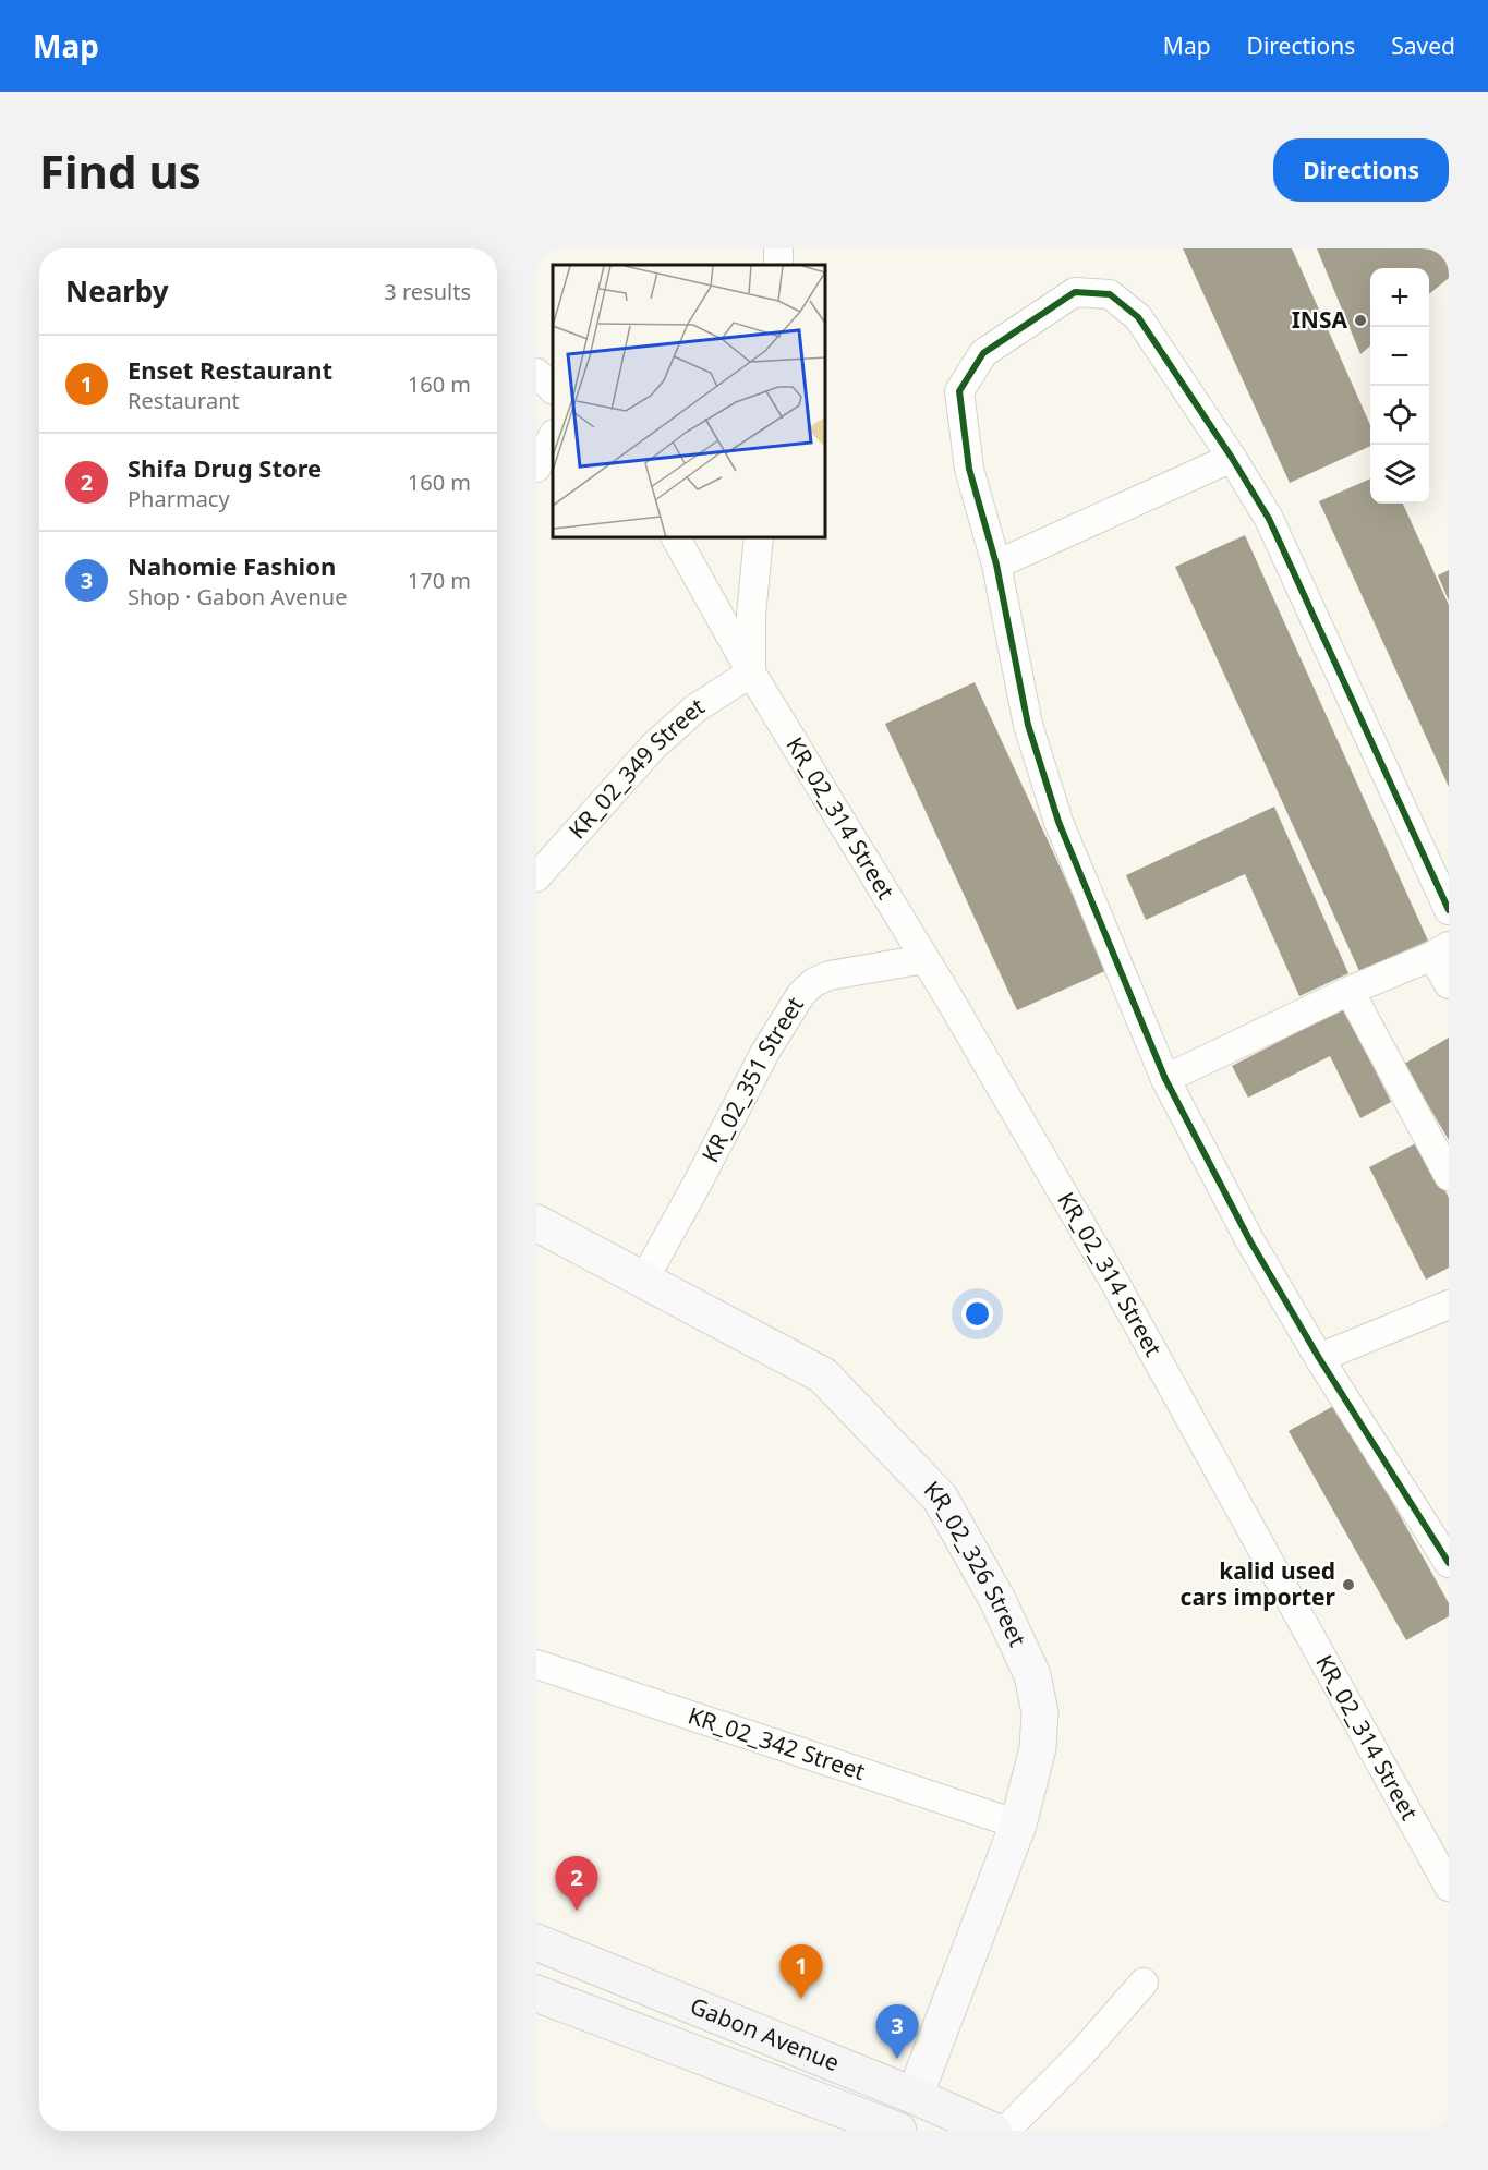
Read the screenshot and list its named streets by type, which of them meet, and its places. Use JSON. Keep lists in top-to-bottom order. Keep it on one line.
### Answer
{"streets":{"main road":["Gabon Avenue"],"street":["KR_02_349 Street","KR_02_314 Street","KR_02_351 Street","KR_02_326 Street","KR_02_342 Street"]},"crossings":[["KR_02_349 Street","KR_02_314 Street"],["KR_02_314 Street","KR_02_351 Street"],["KR_02_351 Street","KR_02_326 Street"],["KR_02_326 Street","KR_02_342 Street"],["KR_02_326 Street","Gabon Avenue"]],"places":["INSA","kalid used cars importer"],"page":{"header":"Map","nav":["Map","Directions","Saved"],"buttons":"Directions","title":"Find us","heading":["Nearby","3 results"],"map_buttons":["+","−"],"list":[{"mark":"1","name":"Enset Restaurant","note":"Restaurant","value":"160 m"},{"mark":"2","name":"Shifa Drug Store","note":"Pharmacy","value":"160 m"},{"mark":"3","name":"Nahomie Fashion","note":"Shop · Gabon Avenue","value":"170 m"}],"pins":["2","1","3"]}}
